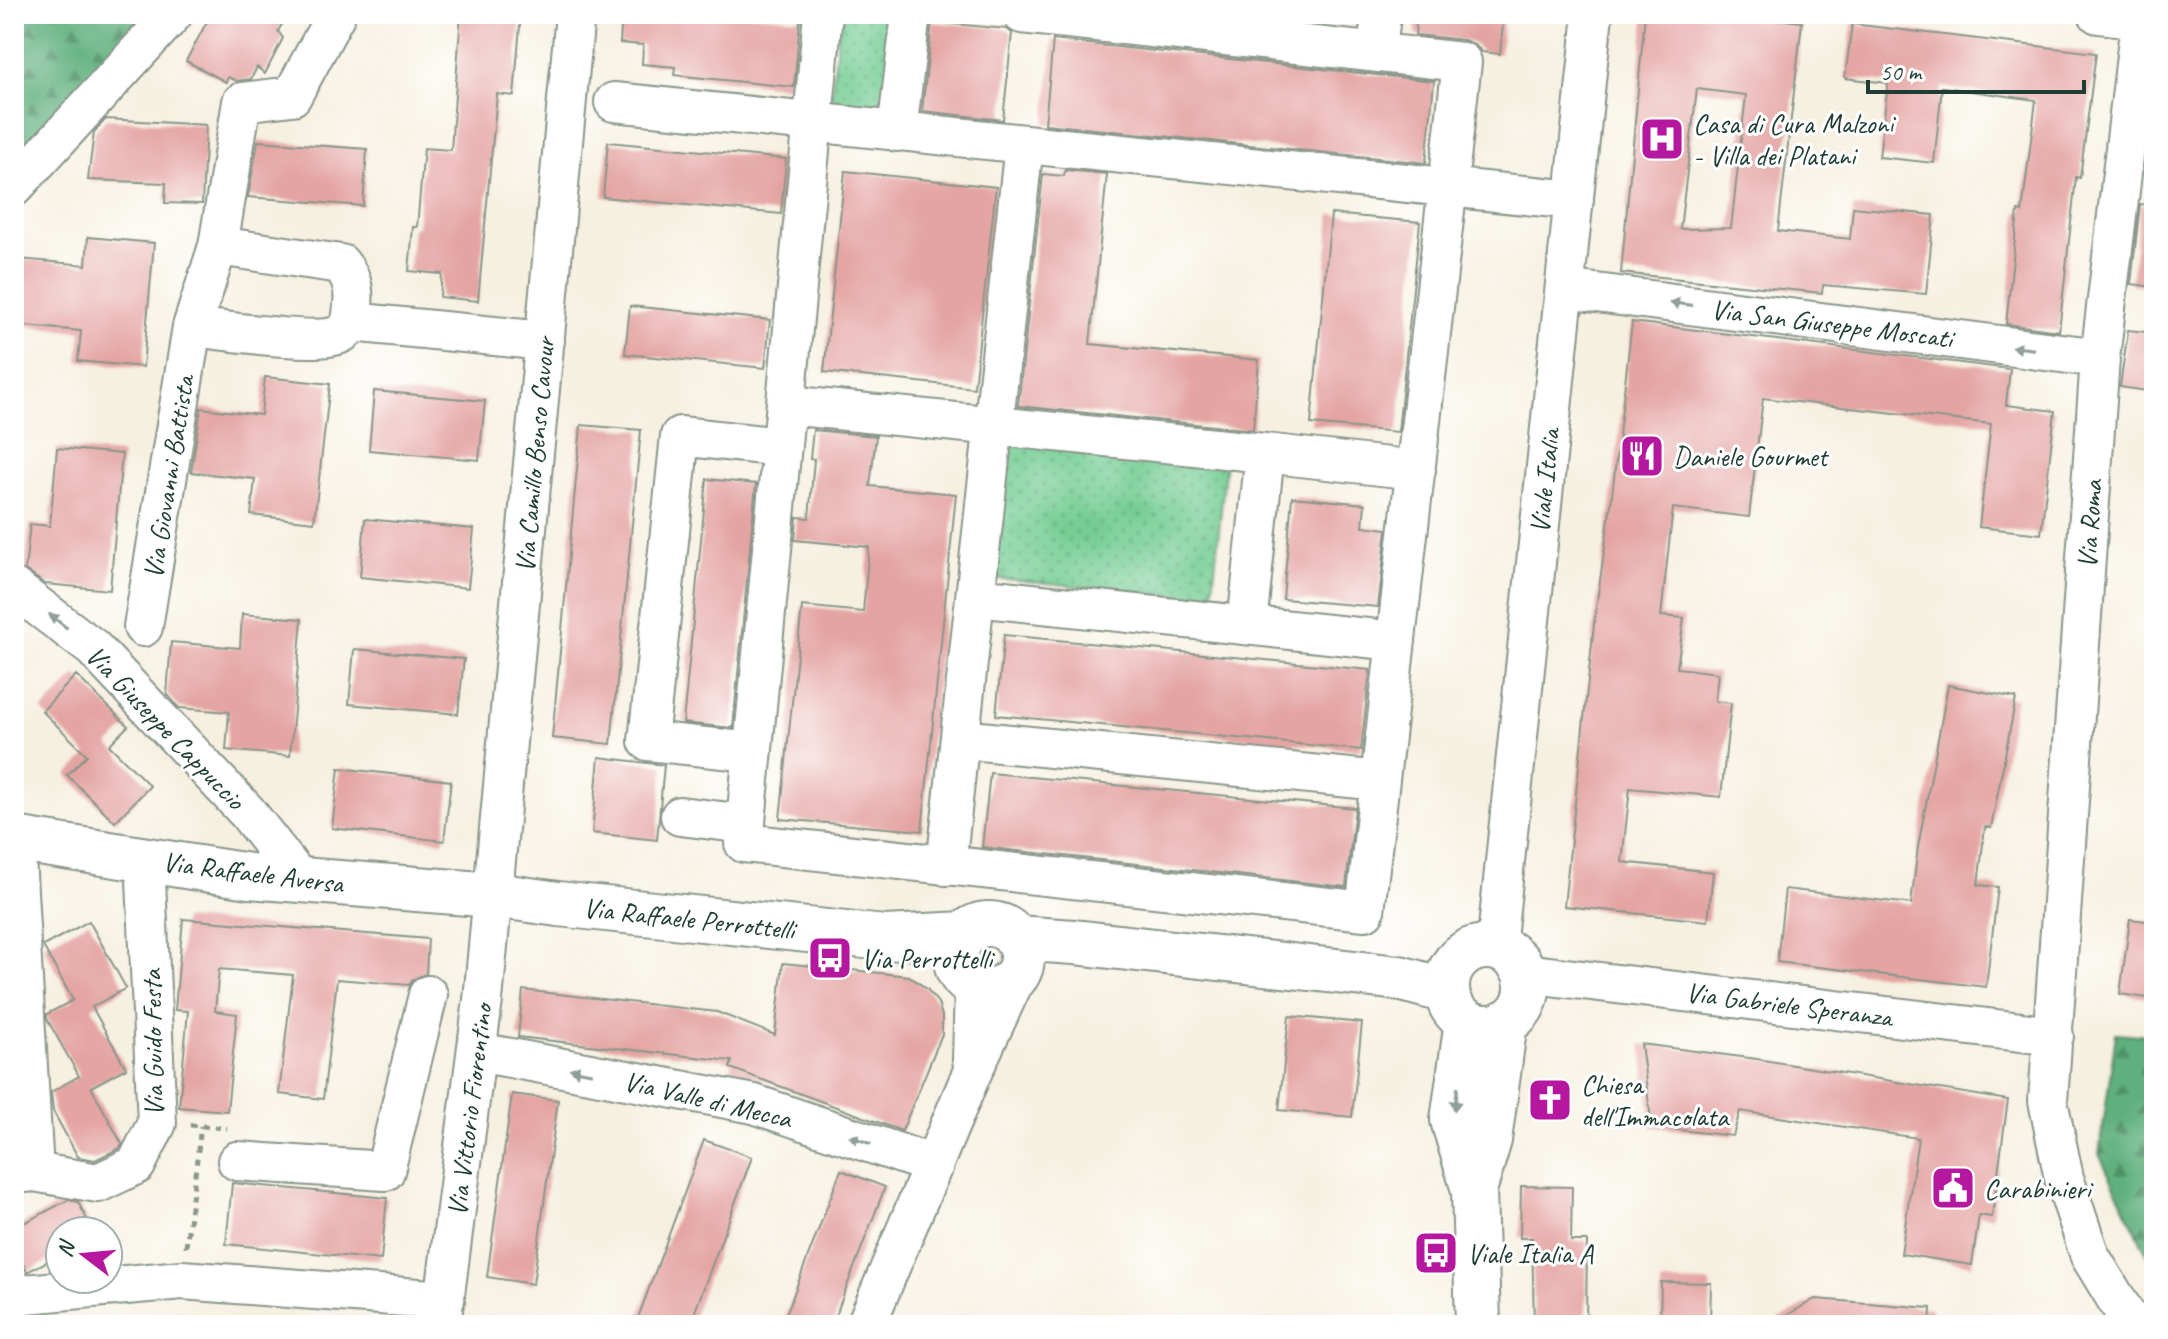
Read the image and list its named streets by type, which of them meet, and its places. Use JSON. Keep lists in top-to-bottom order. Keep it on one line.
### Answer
{"streets":{"main road":["Via Raffaele Aversa","Via Raffaele Perrottelli"],"street":["Via San Giuseppe Moscati","Via Camillo Benso Cavour","Via Giovanni Battista","Viale Italia","Via Roma","Via Giuseppe Cappuccio","Via Gabriele Speranza","Via Guido Festa","Via Valle di Mecca","Via Vittorio Fiorentino"]},"crossings":[["Via San Giuseppe Moscati","Viale Italia"],["Via San Giuseppe Moscati","Via Roma"],["Via Camillo Benso Cavour","Via Raffaele Aversa"],["Via Camillo Benso Cavour","Via Raffaele Perrottelli"],["Via Camillo Benso Cavour","Via Vittorio Fiorentino"],["Viale Italia","Via Gabriele Speranza"],["Via Roma","Via Gabriele Speranza"],["Via Giuseppe Cappuccio","Via Raffaele Aversa"],["Via Raffaele Aversa","Via Raffaele Perrottelli"],["Via Raffaele Aversa","Via Guido Festa"],["Via Raffaele Aversa","Via Vittorio Fiorentino"],["Via Raffaele Perrottelli","Via Vittorio Fiorentino"],["Via Valle di Mecca","Via Vittorio Fiorentino"]],"one_way":["Via San Giuseppe Moscati","Via Giuseppe Cappuccio"],"places":{"hospital":["Casa di Cura Malzoni - Villa dei Platani"],"restaurant":["Daniele Gourmet"],"bus stop":["Via Perrottelli","Viale Italia A"],"church":["Chiesa dell'Immacolata"],"public building":["Carabinieri"]},"scale_bar":"50 m","north":"left"}
